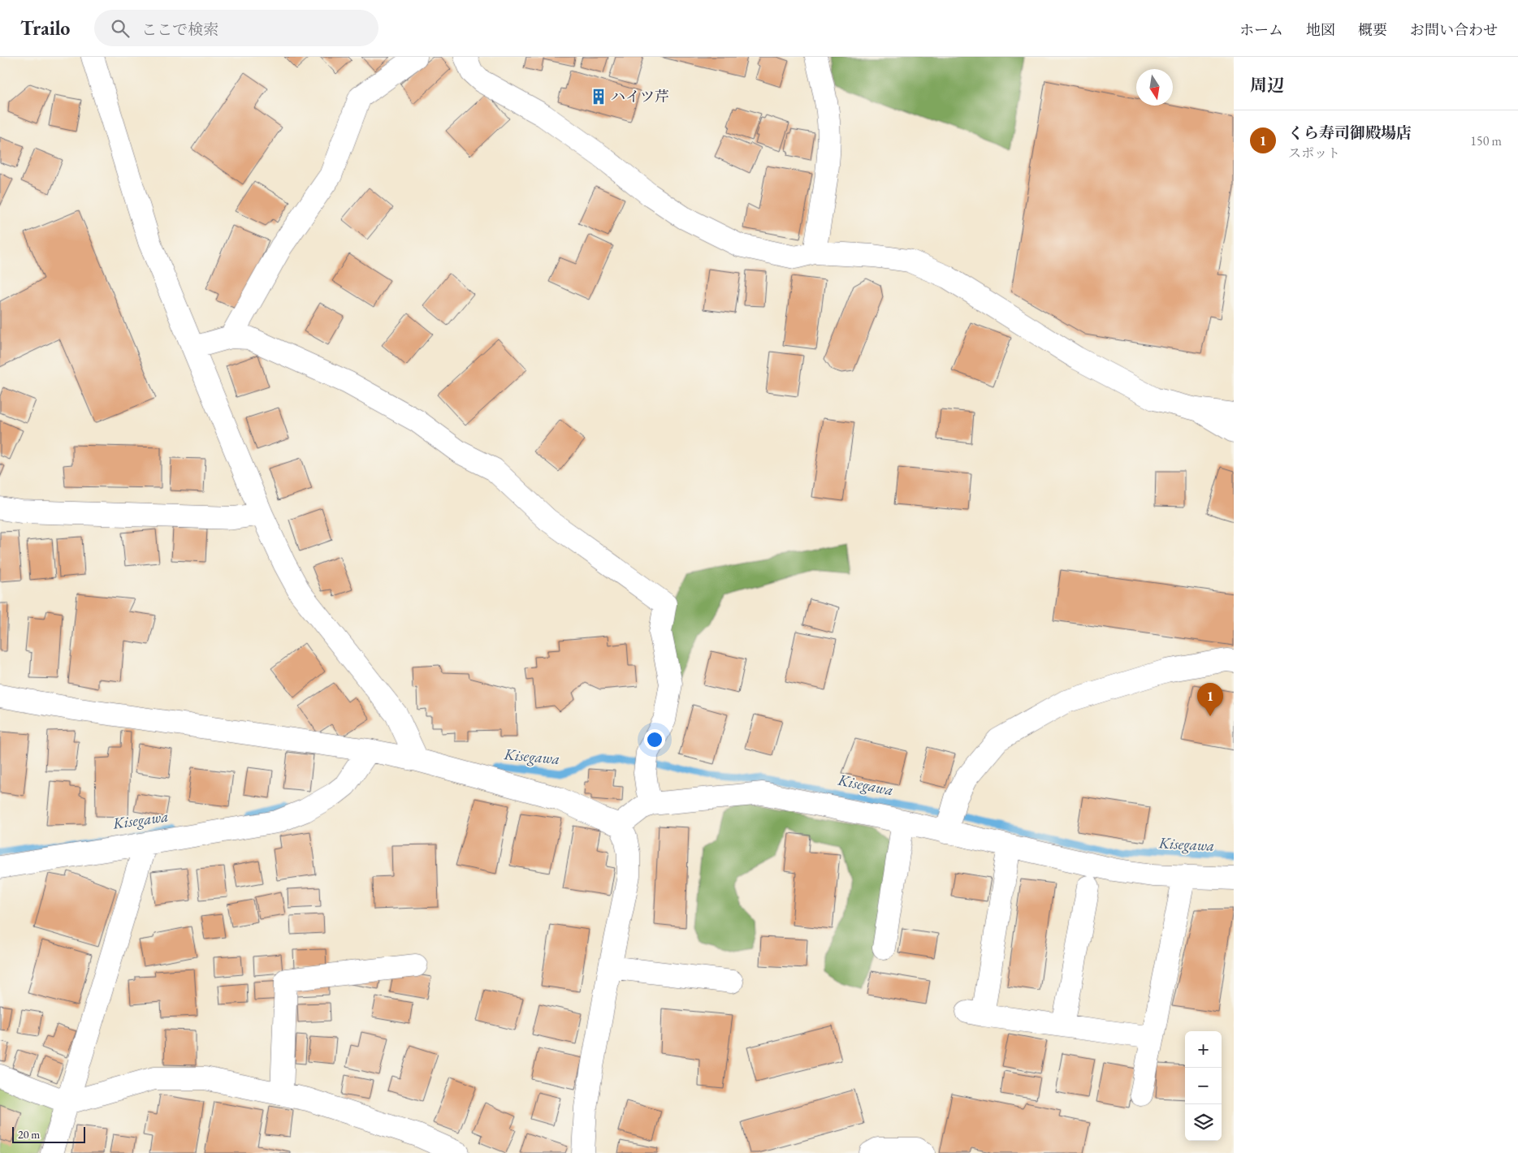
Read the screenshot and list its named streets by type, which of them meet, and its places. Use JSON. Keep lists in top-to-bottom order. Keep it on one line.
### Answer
{"water":["Kisegawa"],"places":{"building":["ハイツ芹"]},"scale_bar":"20 m","north":"bottom","page":{"header":"Trailo","search":"ここで検索","nav":["ホーム","地図","概要","お問い合わせ"],"heading":"周辺","list":[{"mark":"1","name":"くら寿司御殿場店","note":"スポット","value":"150 m"}],"pins":"1","map_buttons":["+","−"],"scale":"20 m"}}
